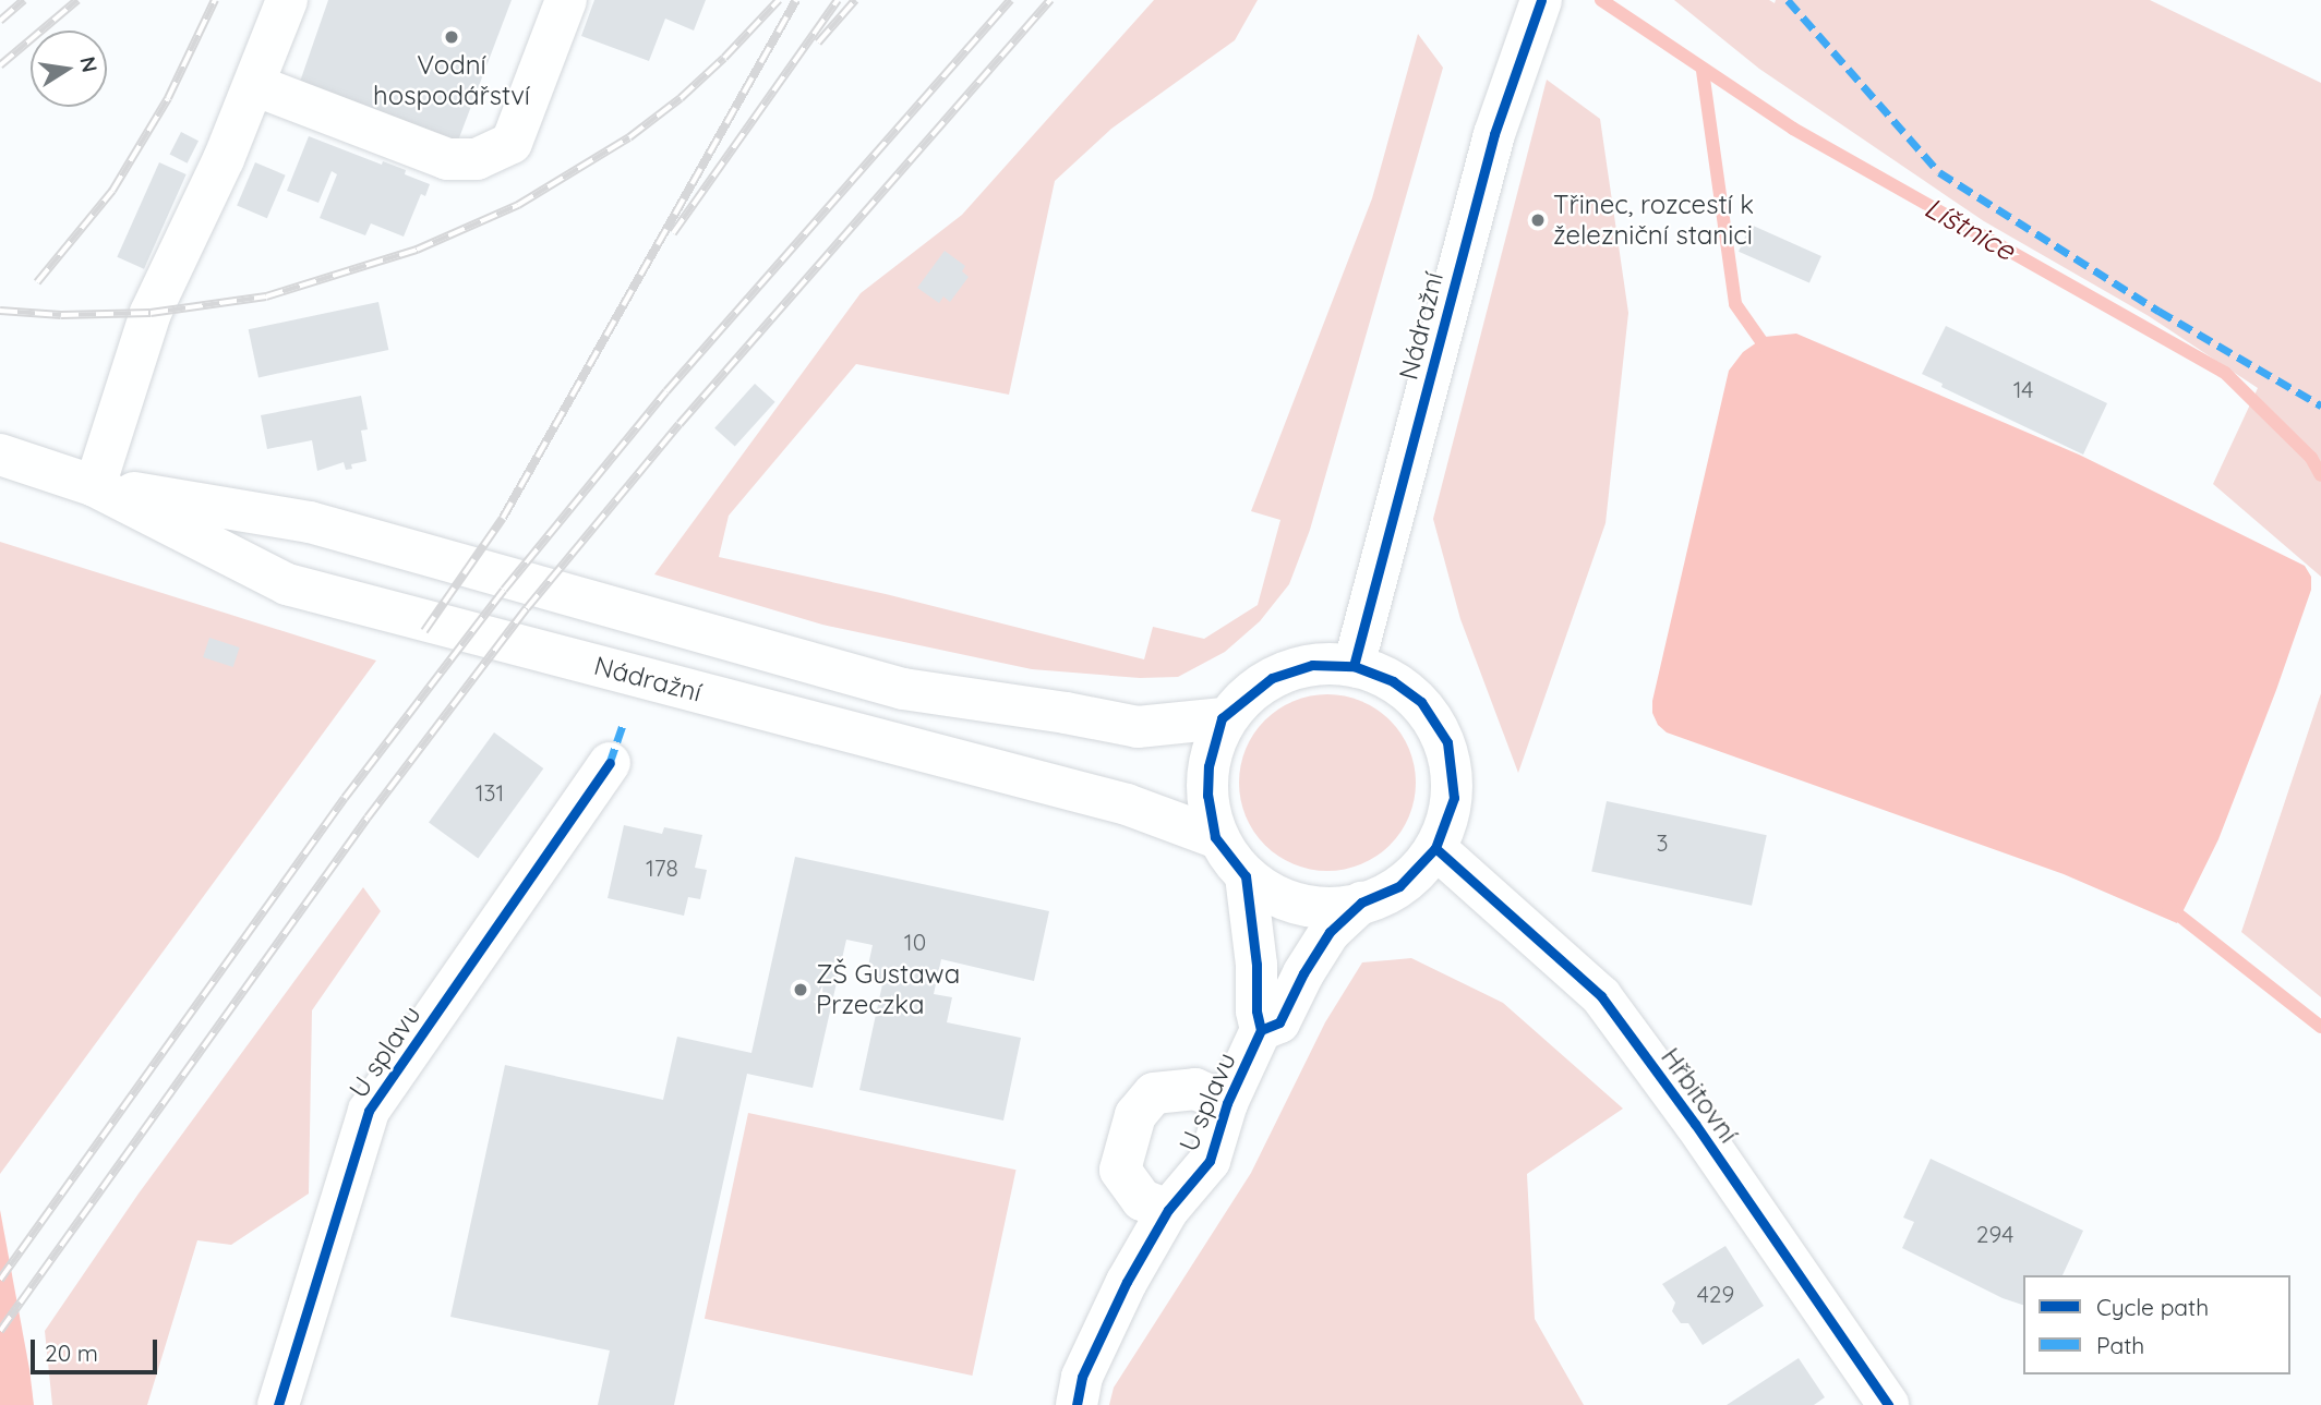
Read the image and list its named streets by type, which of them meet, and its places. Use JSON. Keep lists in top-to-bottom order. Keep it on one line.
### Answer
{"streets":{"main road":["Nádražní","U splavu","Hřbitovní"]},"crossings":[["Nádražní","U splavu"],["Nádražní","Hřbitovní"],["U splavu","Hřbitovní"]],"water":["Líštnice"],"places":["Vodní hospodářství","Třinec, rozcestí k železniční stanici","ZŠ Gustawa Przeczka"],"house_numbers":["14","131","3","178","10","294","429"],"legend":["Cycle path","Path"],"scale_bar":"20 m","north":"right"}
